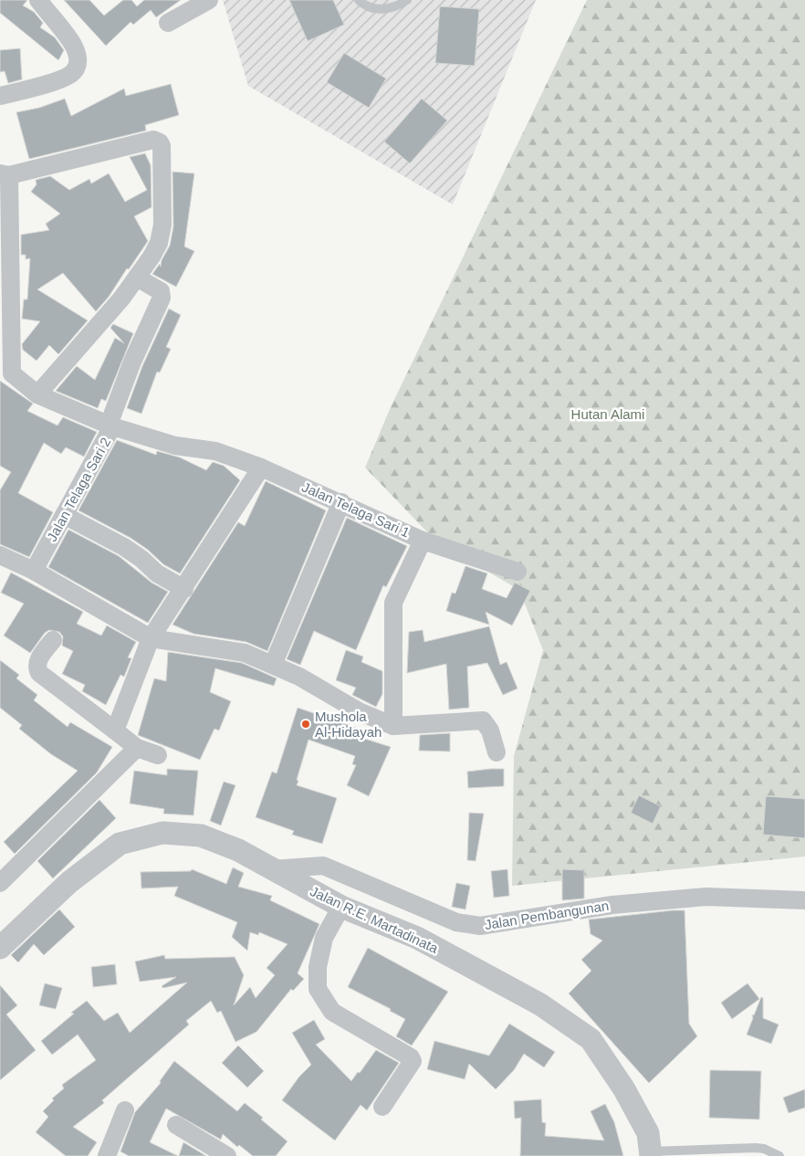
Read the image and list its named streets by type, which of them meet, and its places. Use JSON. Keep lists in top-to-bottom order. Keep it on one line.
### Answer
{"streets":{"street":["Jalan Telaga Sari 2","Jalan Telaga Sari 1","Jalan Pembangunan","Jalan R.E. Martadinata"]},"crossings":[["Jalan Telaga Sari 2","Jalan Telaga Sari 1"],["Jalan Pembangunan","Jalan R.E. Martadinata"]],"parks":["Hutan Alami"],"places":["Mushola Al-Hidayah"]}
